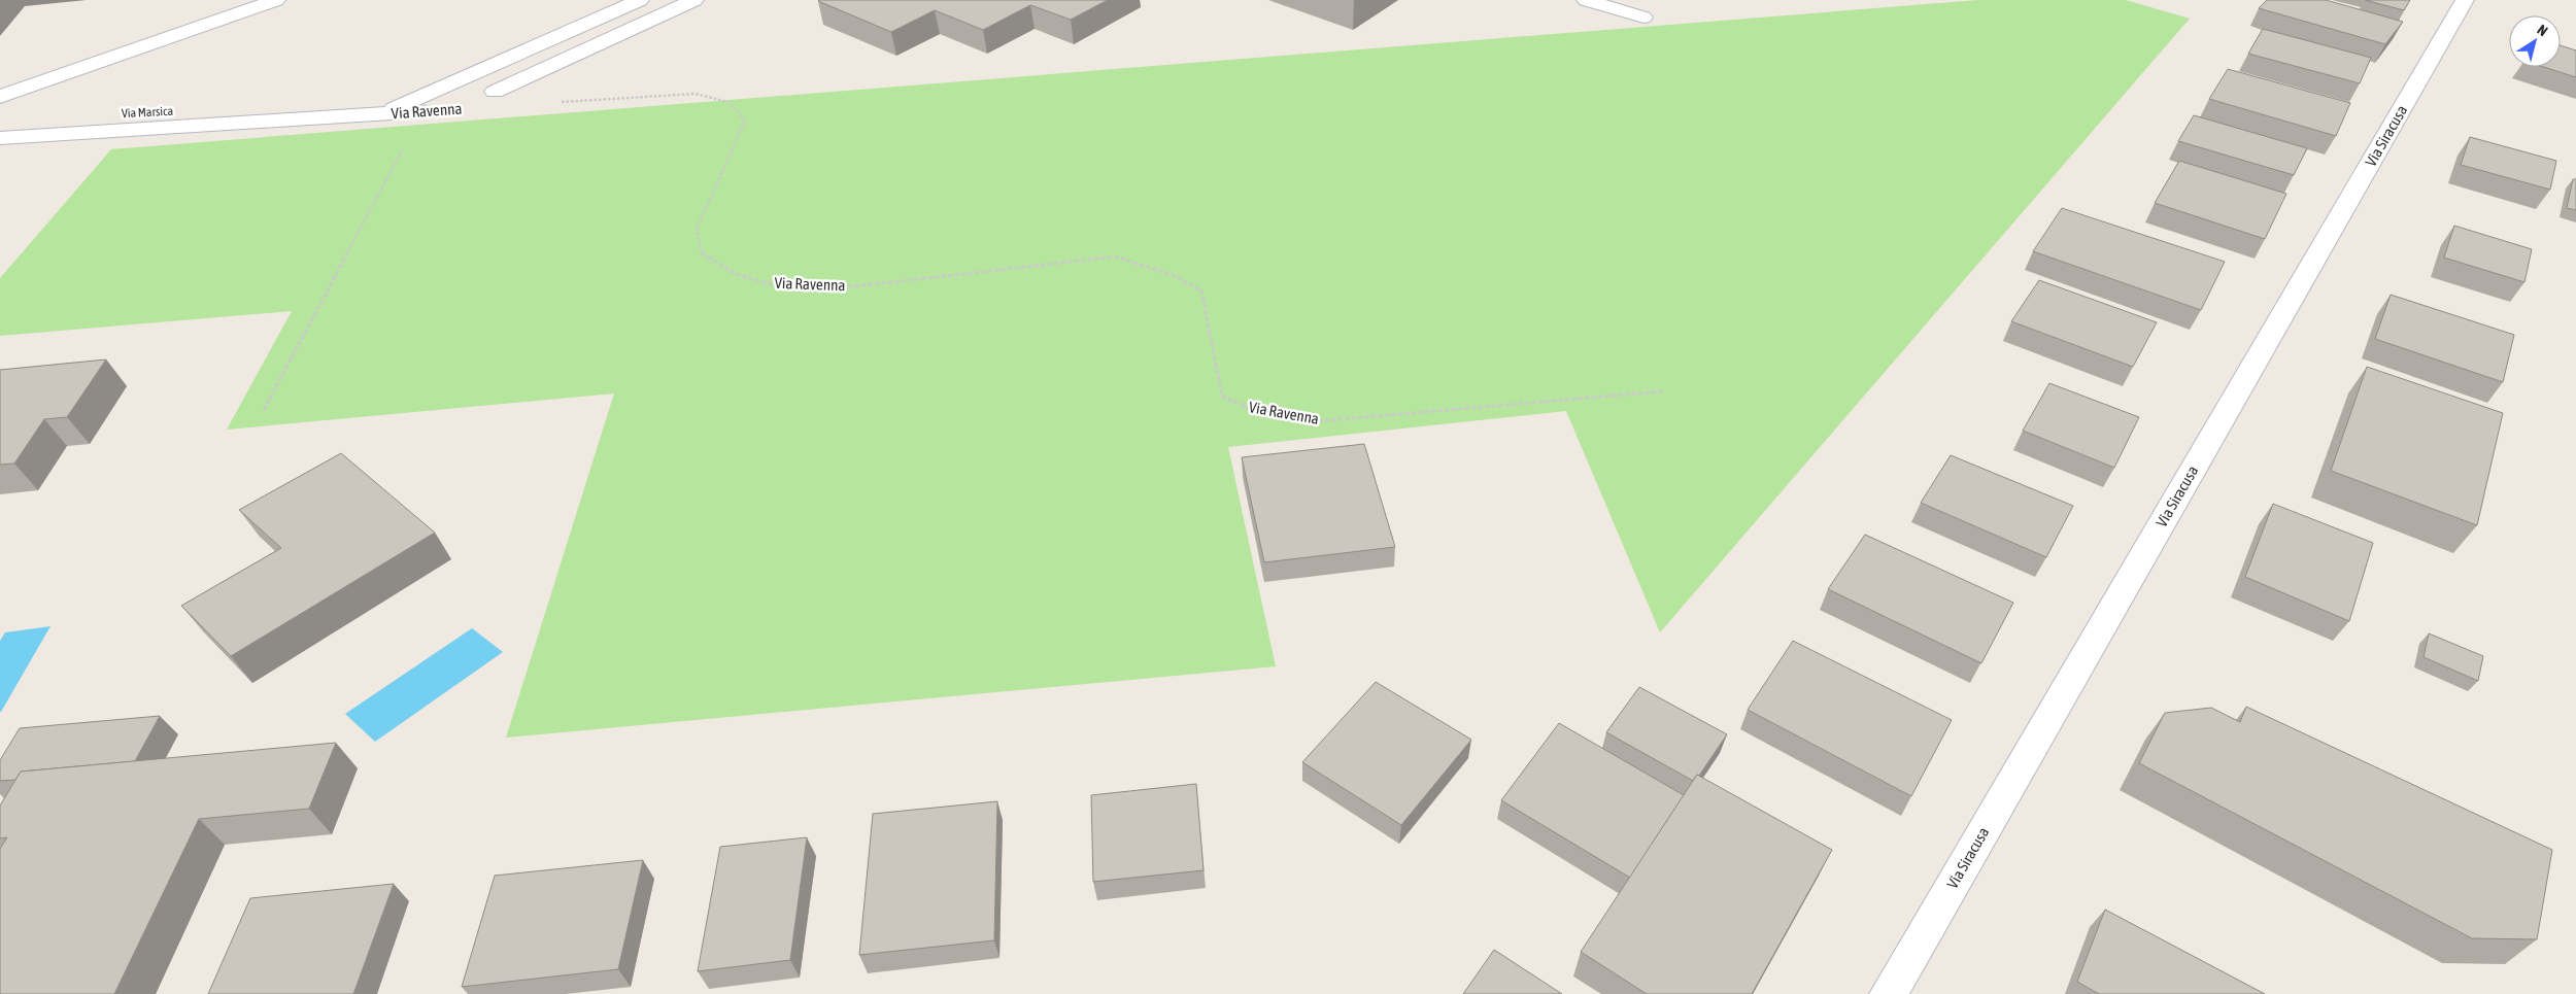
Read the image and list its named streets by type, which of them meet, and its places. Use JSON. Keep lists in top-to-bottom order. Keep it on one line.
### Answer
{"streets":{"street":["Via Ravenna","Via Marsica","Via Siracusa"]},"north":"top right"}
